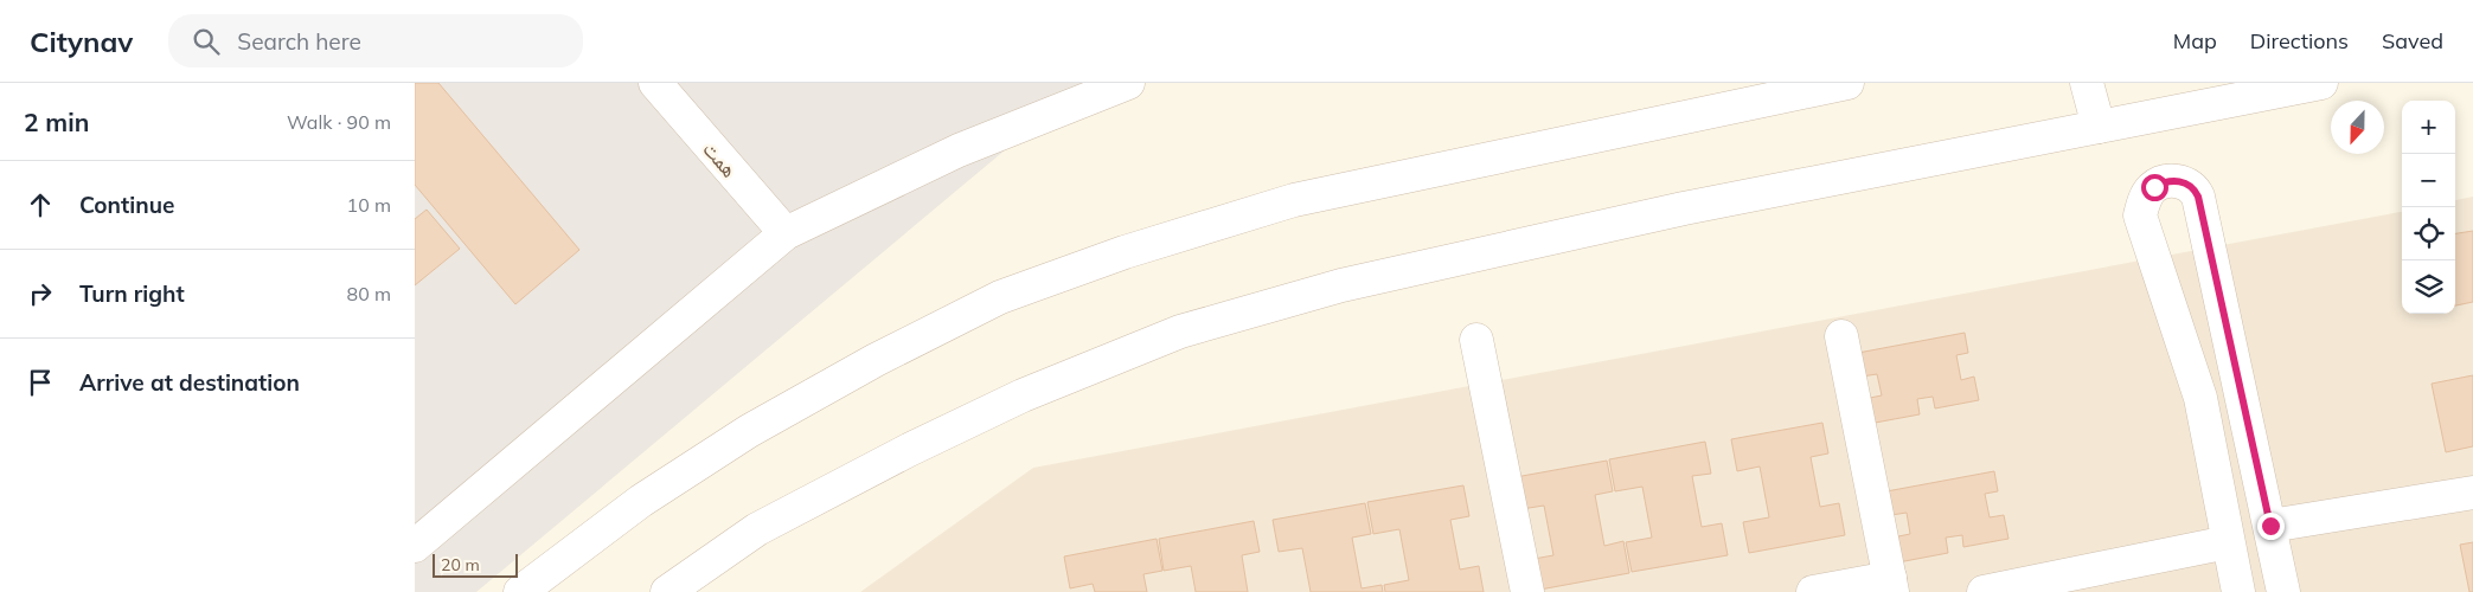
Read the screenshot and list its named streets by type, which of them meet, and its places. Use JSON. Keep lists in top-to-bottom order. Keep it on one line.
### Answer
{"streets":{"street":["همت"]},"scale_bar":"20 m","north":"bottom","page":{"header":"Citynav","search":"Search here","nav":["Map","Directions","Saved"],"heading":["2 min","Walk · 90 m"],"map_buttons":["+","−"],"list":[["Continue","10 m"],["Turn right","80 m"],"Arrive at destination"],"scale":"20 m"}}
